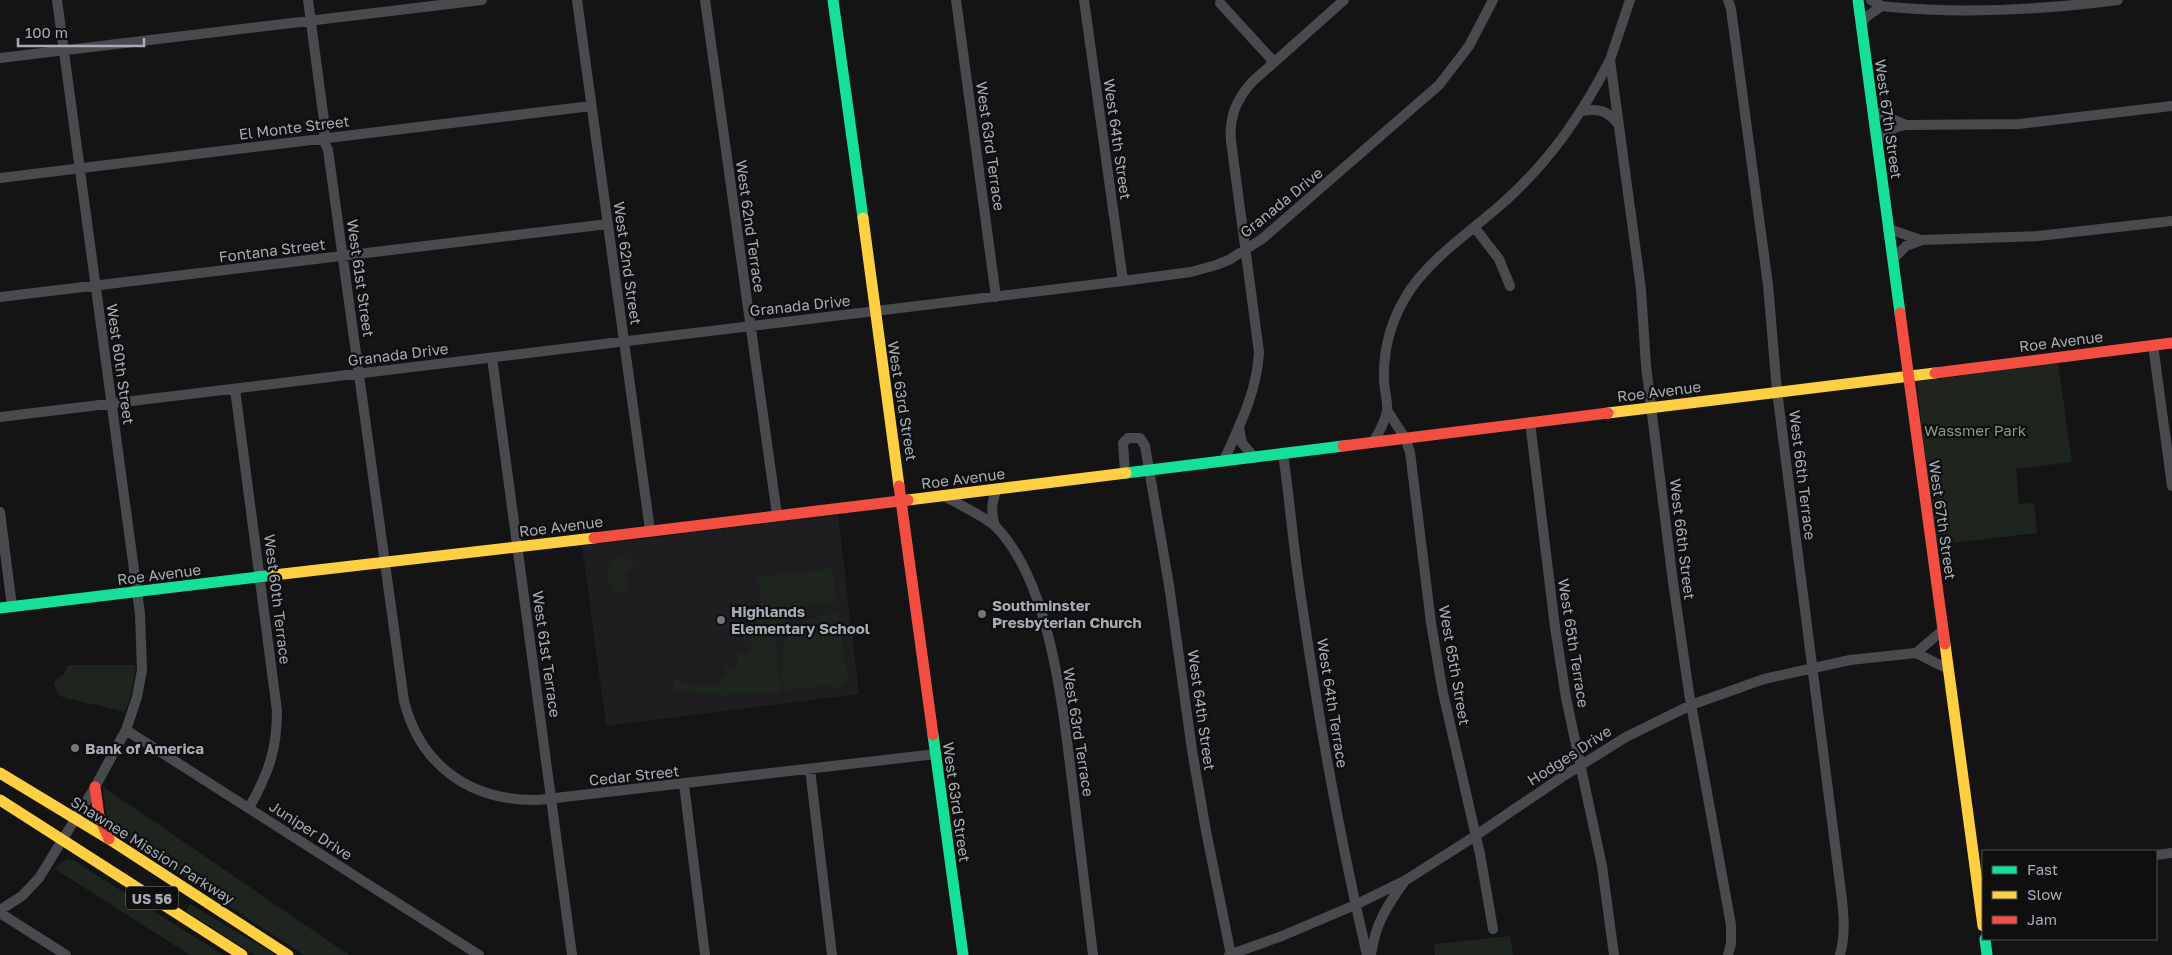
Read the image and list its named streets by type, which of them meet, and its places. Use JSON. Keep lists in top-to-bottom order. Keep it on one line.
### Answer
{"streets":{"main road":["West 67th Street","Roe Avenue","West 63rd Street","Shawnee Mission Parkway","US 56"],"street":["El Monte Street","West 64th Street","West 63rd Terrace","Granada Drive","West 62nd Terrace","Fontana Street","West 62nd Street","West 61st Street","West 60th Street","West 66th Terrace","West 66th Street","West 60th Terrace","West 65th Terrace","West 61st Terrace","West 65th Street","West 64th Terrace","Hodges Drive","Cedar Street","Juniper Drive"]},"crossings":[["West 67th Street","Roe Avenue"],["El Monte Street","West 62nd Street"],["El Monte Street","West 61st Street"],["El Monte Street","West 60th Street"],["West 64th Street","Granada Drive"],["West 64th Street","Roe Avenue"],["West 64th Street","Hodges Drive"],["West 63rd Terrace","Granada Drive"],["West 63rd Terrace","Roe Avenue"],["Granada Drive","West 62nd Terrace"],["Granada Drive","West 62nd Street"],["Granada Drive","West 61st Street"],["Granada Drive","West 60th Street"],["Granada Drive","West 63rd Street"],["Granada Drive","West 60th Terrace"],["Granada Drive","West 61st Terrace"],["West 62nd Terrace","Roe Avenue"],["Fontana Street","West 62nd Street"],["Fontana Street","West 61st Street"],["Fontana Street","West 60th Street"],["West 62nd Street","Roe Avenue"],["West 61st Street","Roe Avenue"],["West 61st Street","Cedar Street"],["Roe Avenue","West 60th Street"],["Roe Avenue","West 63rd Street"],["Roe Avenue","West 66th Terrace"],["Roe Avenue","West 66th Street"],["Roe Avenue","West 60th Terrace"],["Roe Avenue","West 65th Terrace"],["Roe Avenue","West 61st Terrace"],["Roe Avenue","West 65th Street"],["Roe Avenue","West 64th Terrace"],["West 60th Street","Juniper Drive"],["West 60th Street","Shawnee Mission Parkway"],["West 60th Street","US 56"],["West 63rd Street","Cedar Street"],["West 66th Terrace","Hodges Drive"],["West 66th Street","West 65th Street"],["West 66th Street","Hodges Drive"],["West 60th Terrace","Juniper Drive"],["West 65th Terrace","Hodges Drive"],["West 61st Terrace","Cedar Street"],["West 65th Street","Hodges Drive"],["West 64th Terrace","Hodges Drive"]],"parks":["Wassmer Park"],"places":["Southminster Presbyterian Church","Highlands Elementary School","Bank of America"],"legend":["Fast","Slow","Jam"],"scale_bar":"100 m"}
